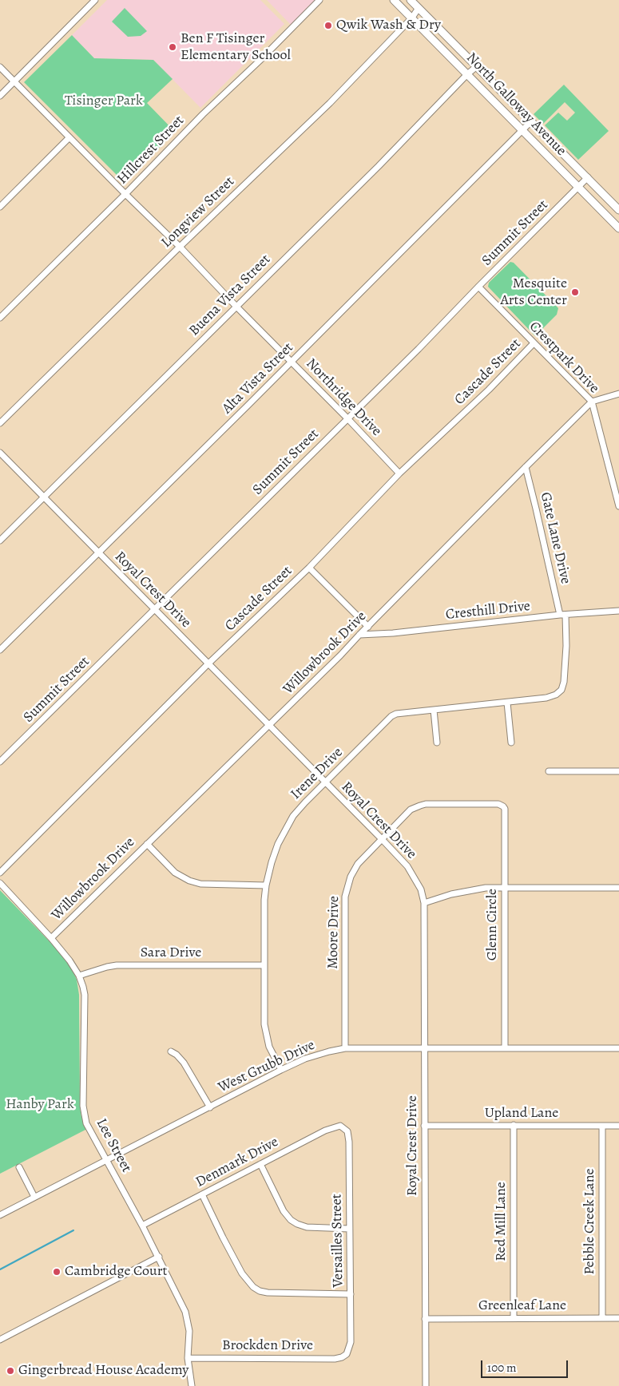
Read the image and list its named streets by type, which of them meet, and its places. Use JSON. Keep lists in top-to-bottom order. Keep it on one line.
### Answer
{"streets":{"main road":["North Galloway Avenue"],"street":["Hillcrest Street","Longview Street","Summit Street","Buena Vista Street","Crestpark Drive","Cascade Street","Alta Vista Street","Northridge Drive","Gate Lane Drive","Royal Crest Drive","Cresthill Drive","Willowbrook Drive","Irene Drive","Glenn Circle","Moore Drive","Sara Drive","West Grubb Drive","Upland Lane","Lee Street","Denmark Drive","Red Mill Lane","Pebble Creek Lane","Versailles Street","Greenleaf Lane","Brockden Drive"]},"crossings":[["North Galloway Avenue","Longview Street"],["North Galloway Avenue","Summit Street"],["North Galloway Avenue","Buena Vista Street"],["North Galloway Avenue","Alta Vista Street"],["Hillcrest Street","Northridge Drive"],["Longview Street","Northridge Drive"],["Summit Street","Crestpark Drive"],["Summit Street","Northridge Drive"],["Summit Street","Royal Crest Drive"],["Buena Vista Street","Northridge Drive"],["Buena Vista Street","Royal Crest Drive"],["Crestpark Drive","Cascade Street"],["Crestpark Drive","Willowbrook Drive"],["Cascade Street","Northridge Drive"],["Cascade Street","Royal Crest Drive"],["Alta Vista Street","Northridge Drive"],["Alta Vista Street","Royal Crest Drive"],["Gate Lane Drive","Cresthill Drive"],["Gate Lane Drive","Willowbrook Drive"],["Gate Lane Drive","Irene Drive"],["Royal Crest Drive","Willowbrook Drive"],["Royal Crest Drive","Irene Drive"],["Royal Crest Drive","Moore Drive"],["Royal Crest Drive","West Grubb Drive"],["Royal Crest Drive","Upland Lane"],["Royal Crest Drive","Greenleaf Lane"],["Cresthill Drive","Willowbrook Drive"],["Willowbrook Drive","Lee Street"],["Irene Drive","Sara Drive"],["Irene Drive","West Grubb Drive"],["Glenn Circle","Moore Drive"],["Glenn Circle","West Grubb Drive"],["Moore Drive","West Grubb Drive"],["Sara Drive","Lee Street"],["West Grubb Drive","Lee Street"],["Upland Lane","Red Mill Lane"],["Upland Lane","Pebble Creek Lane"],["Lee Street","Denmark Drive"],["Lee Street","Brockden Drive"],["Denmark Drive","Versailles Street"],["Red Mill Lane","Greenleaf Lane"],["Pebble Creek Lane","Greenleaf Lane"],["Versailles Street","Brockden Drive"]],"parks":["Tisinger Park","Hanby Park"],"places":["Qwik Wash & Dry","Ben F Tisinger Elementary School","Mesquite Arts Center","Cambridge Court","Gingerbread House Academy"],"scale_bar":"100 m"}
